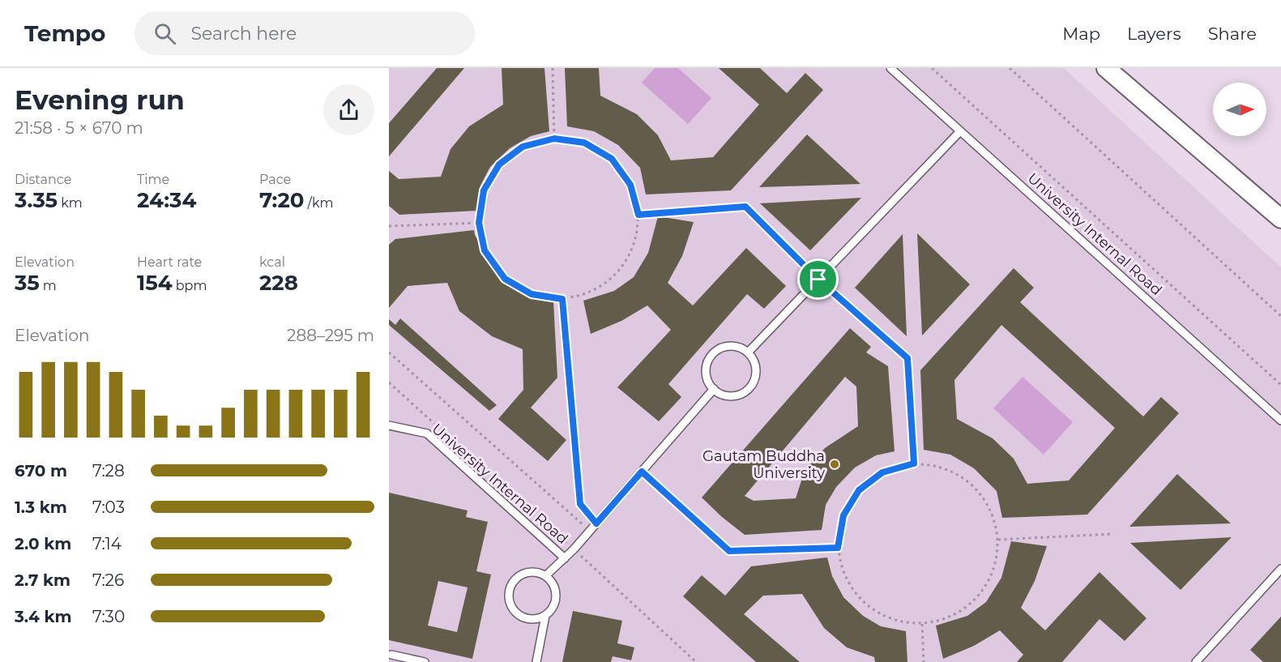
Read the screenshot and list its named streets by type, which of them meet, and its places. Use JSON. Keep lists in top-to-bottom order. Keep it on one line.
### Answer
{"streets":{"lane":["University Internal Road"]},"places":["Gautam Buddha University"],"north":"right","page":{"header":"Tempo","search":"Search here","nav":["Map","Layers","Share"],"heading":["Evening run","21:58 · 5 × 670 m"],"stats":[["Distance","3.35 km"],["Time","24:34"],["Pace","7:20 /km"],["Elevation","35 m"],["Heart rate","154 bpm"],["kcal","228"]],"chart":["Elevation","288–295 m"],"list":[{"name":"670 m","note":"7:28"},{"name":"1.3 km","note":"7:03"},{"name":"2.0 km","note":"7:14"},{"name":"2.7 km","note":"7:26"},{"name":"3.4 km","note":"7:30"}]}}
